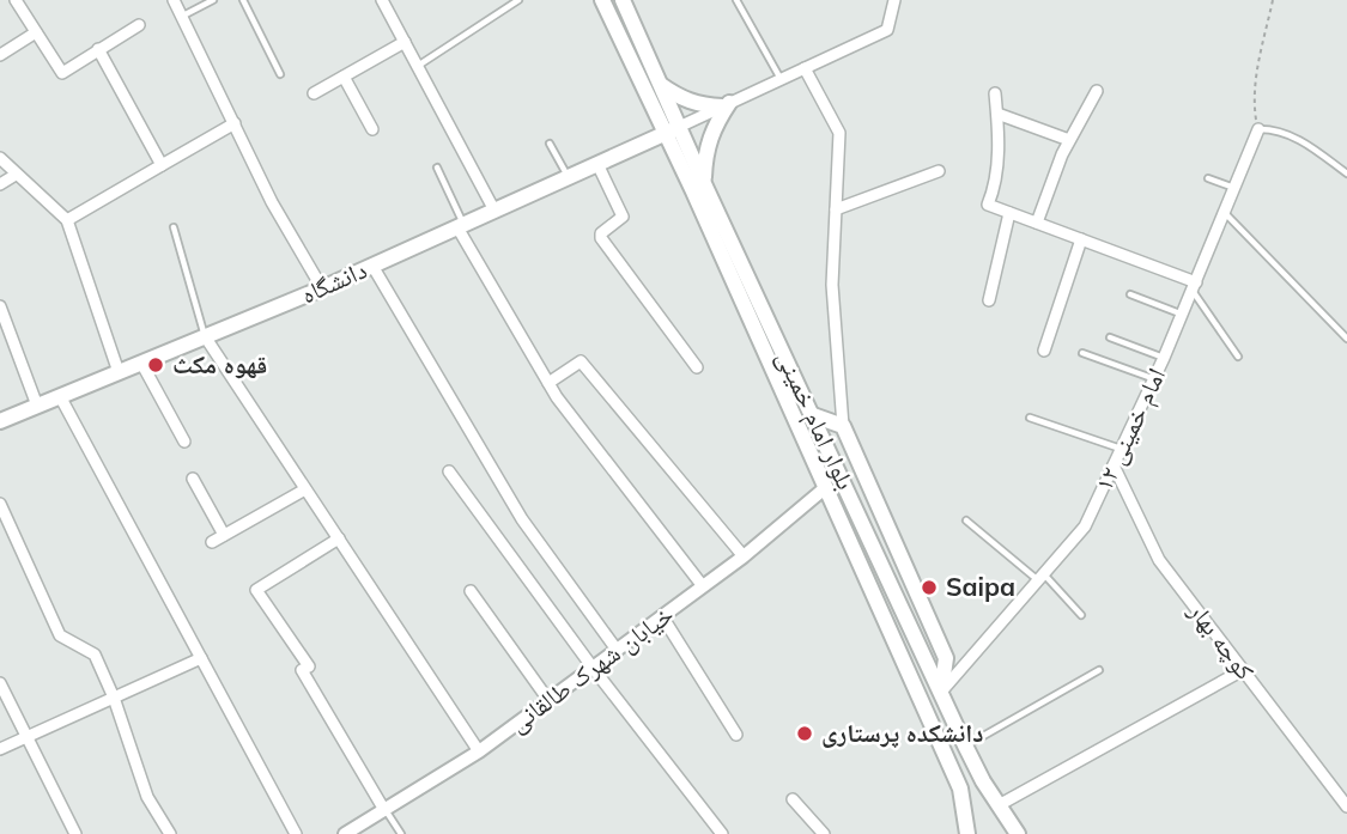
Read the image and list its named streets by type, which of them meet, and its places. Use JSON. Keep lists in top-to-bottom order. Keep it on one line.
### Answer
{"streets":{"main road":["دانشگاه","بلوار امام خمینی"],"street":["امام خمینی ۱۲","کوچه بهار","خیابان شهرک طالقانی"]},"crossings":[["دانشگاه","بلوار امام خمینی"],["بلوار امام خمینی","امام خمینی ۱۲"],["بلوار امام خمینی","خیابان شهرک طالقانی"],["امام خمینی ۱۲","کوچه بهار"]],"places":["قهوه مکث","Saipa","دانشکده پرستاری"]}
